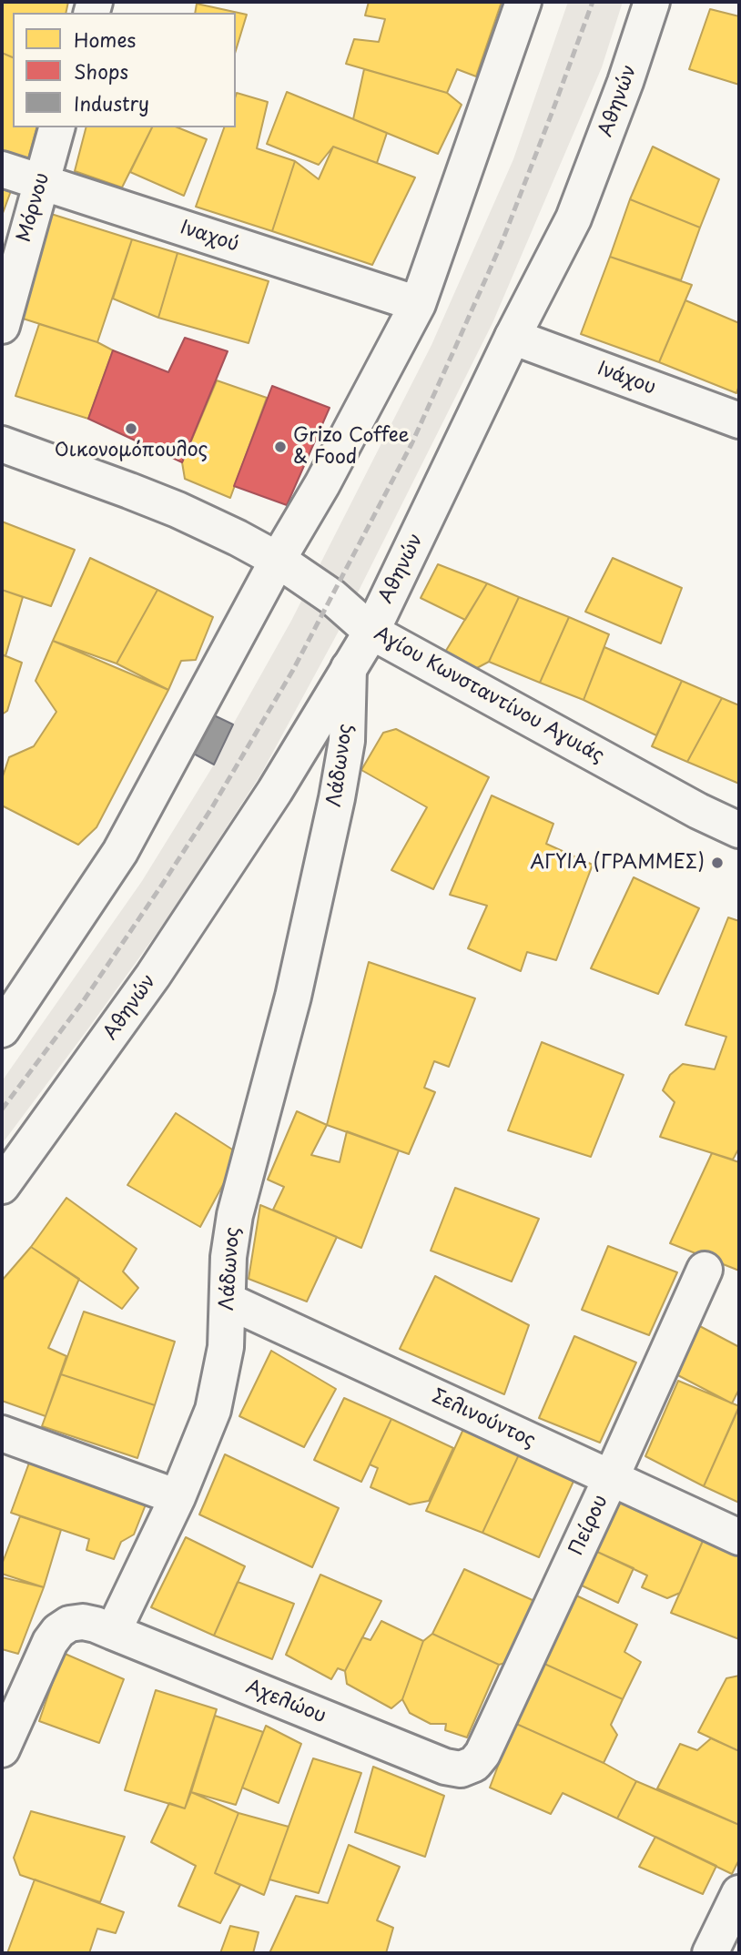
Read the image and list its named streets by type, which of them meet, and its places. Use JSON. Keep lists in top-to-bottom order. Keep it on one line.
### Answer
{"streets":{"street":["Αθηνών","Μόρνου","Ιναχού","Ινάχου","Αγίου Κωνσταντίνου Αγυιάς","Λάδωνος","Σελινούντος","Πείρου","Αχελώου"]},"crossings":[["Αθηνών","Ινάχου"],["Αθηνών","Αγίου Κωνσταντίνου Αγυιάς"],["Αθηνών","Λάδωνος"],["Μόρνου","Ιναχού"],["Λάδωνος","Σελινούντος"],["Λάδωνος","Αχελώου"],["Σελινούντος","Πείρου"],["Πείρου","Αχελώου"]],"places":["Οικονομόπουλος","Grizo Coffee & Food","ΑΓΥΙΑ (ΓΡΑΜΜΕΣ)"],"legend":["Homes","Shops","Industry"]}
